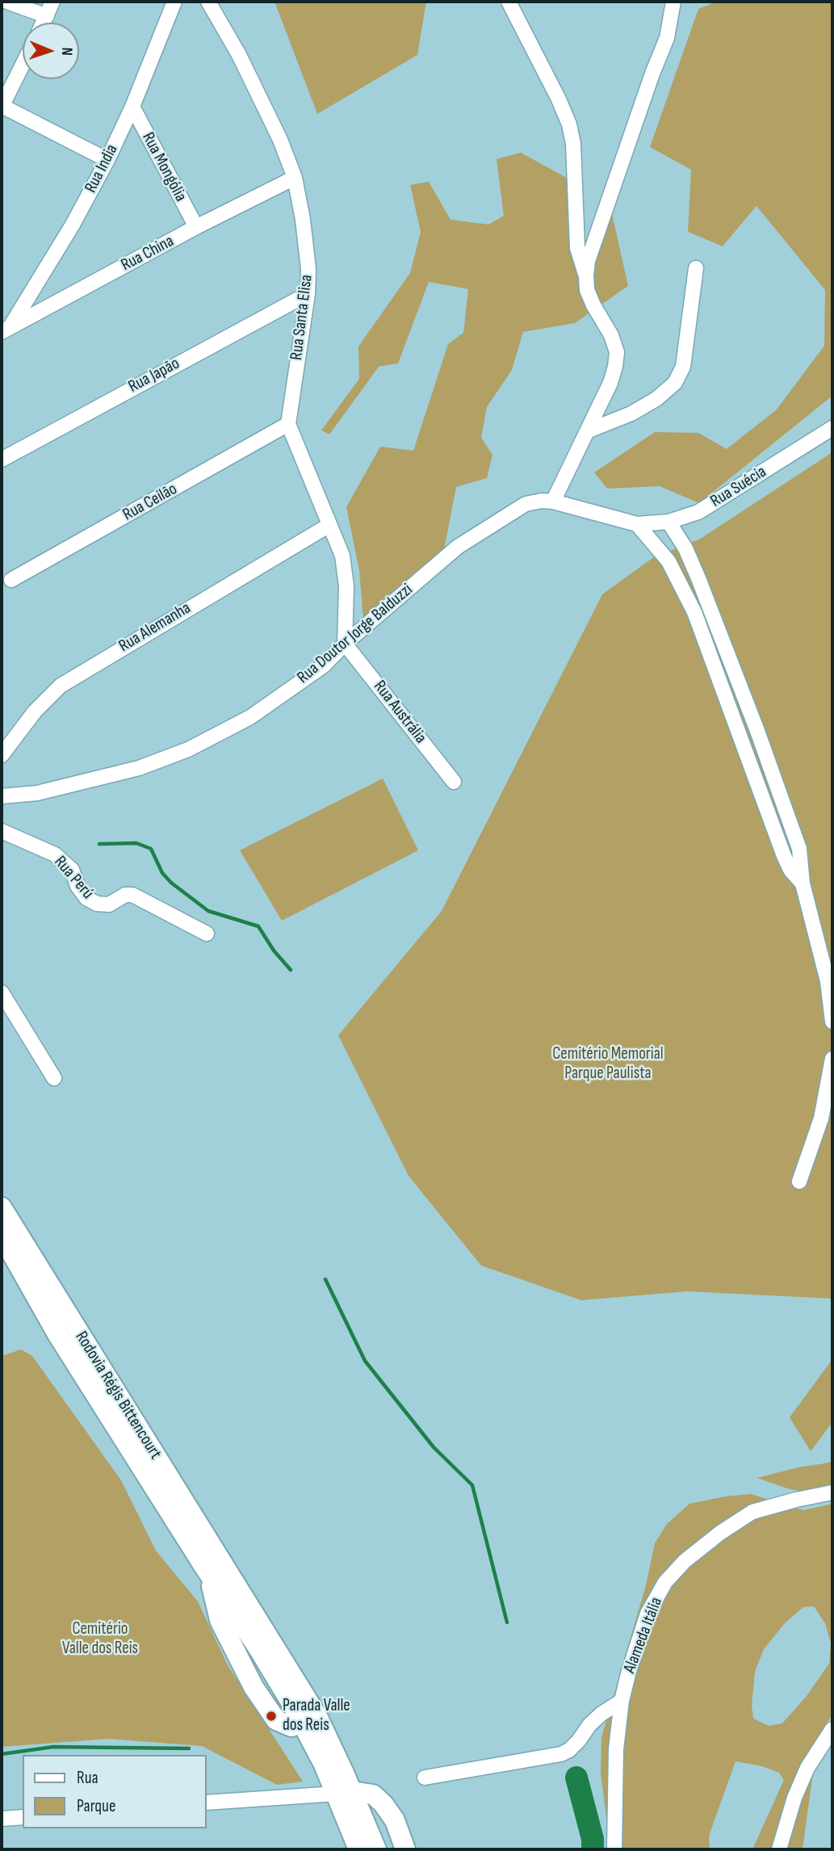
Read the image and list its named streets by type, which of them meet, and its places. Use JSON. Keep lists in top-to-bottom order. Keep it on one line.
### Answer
{"streets":{"highway":["Rodovia Régis Bittencourt"],"street":["Rua Mongólia","Rua India","Rua China","Rua Santa Elisa","Rua Japão","Rua Suécia","Rua Ceilão","Rua Alemanha","Rua Doutor Jorge Balduzzi","Rua Austrália","Rua Perú","Alameda Itália"]},"crossings":[["Rua Mongólia","Rua India"],["Rua Mongólia","Rua China"],["Rua India","Rua China"],["Rua China","Rua Santa Elisa"],["Rua Santa Elisa","Rua Japão"],["Rua Santa Elisa","Rua Ceilão"],["Rua Suécia","Rua Doutor Jorge Balduzzi"],["Rua Doutor Jorge Balduzzi","Rua Austrália"]],"parks":["Cemitério Memorial Parque Paulista","Cemitério Valle dos Reis"],"places":["Parada Valle dos Reis"],"legend":["Rua","Parque"],"north":"right"}
